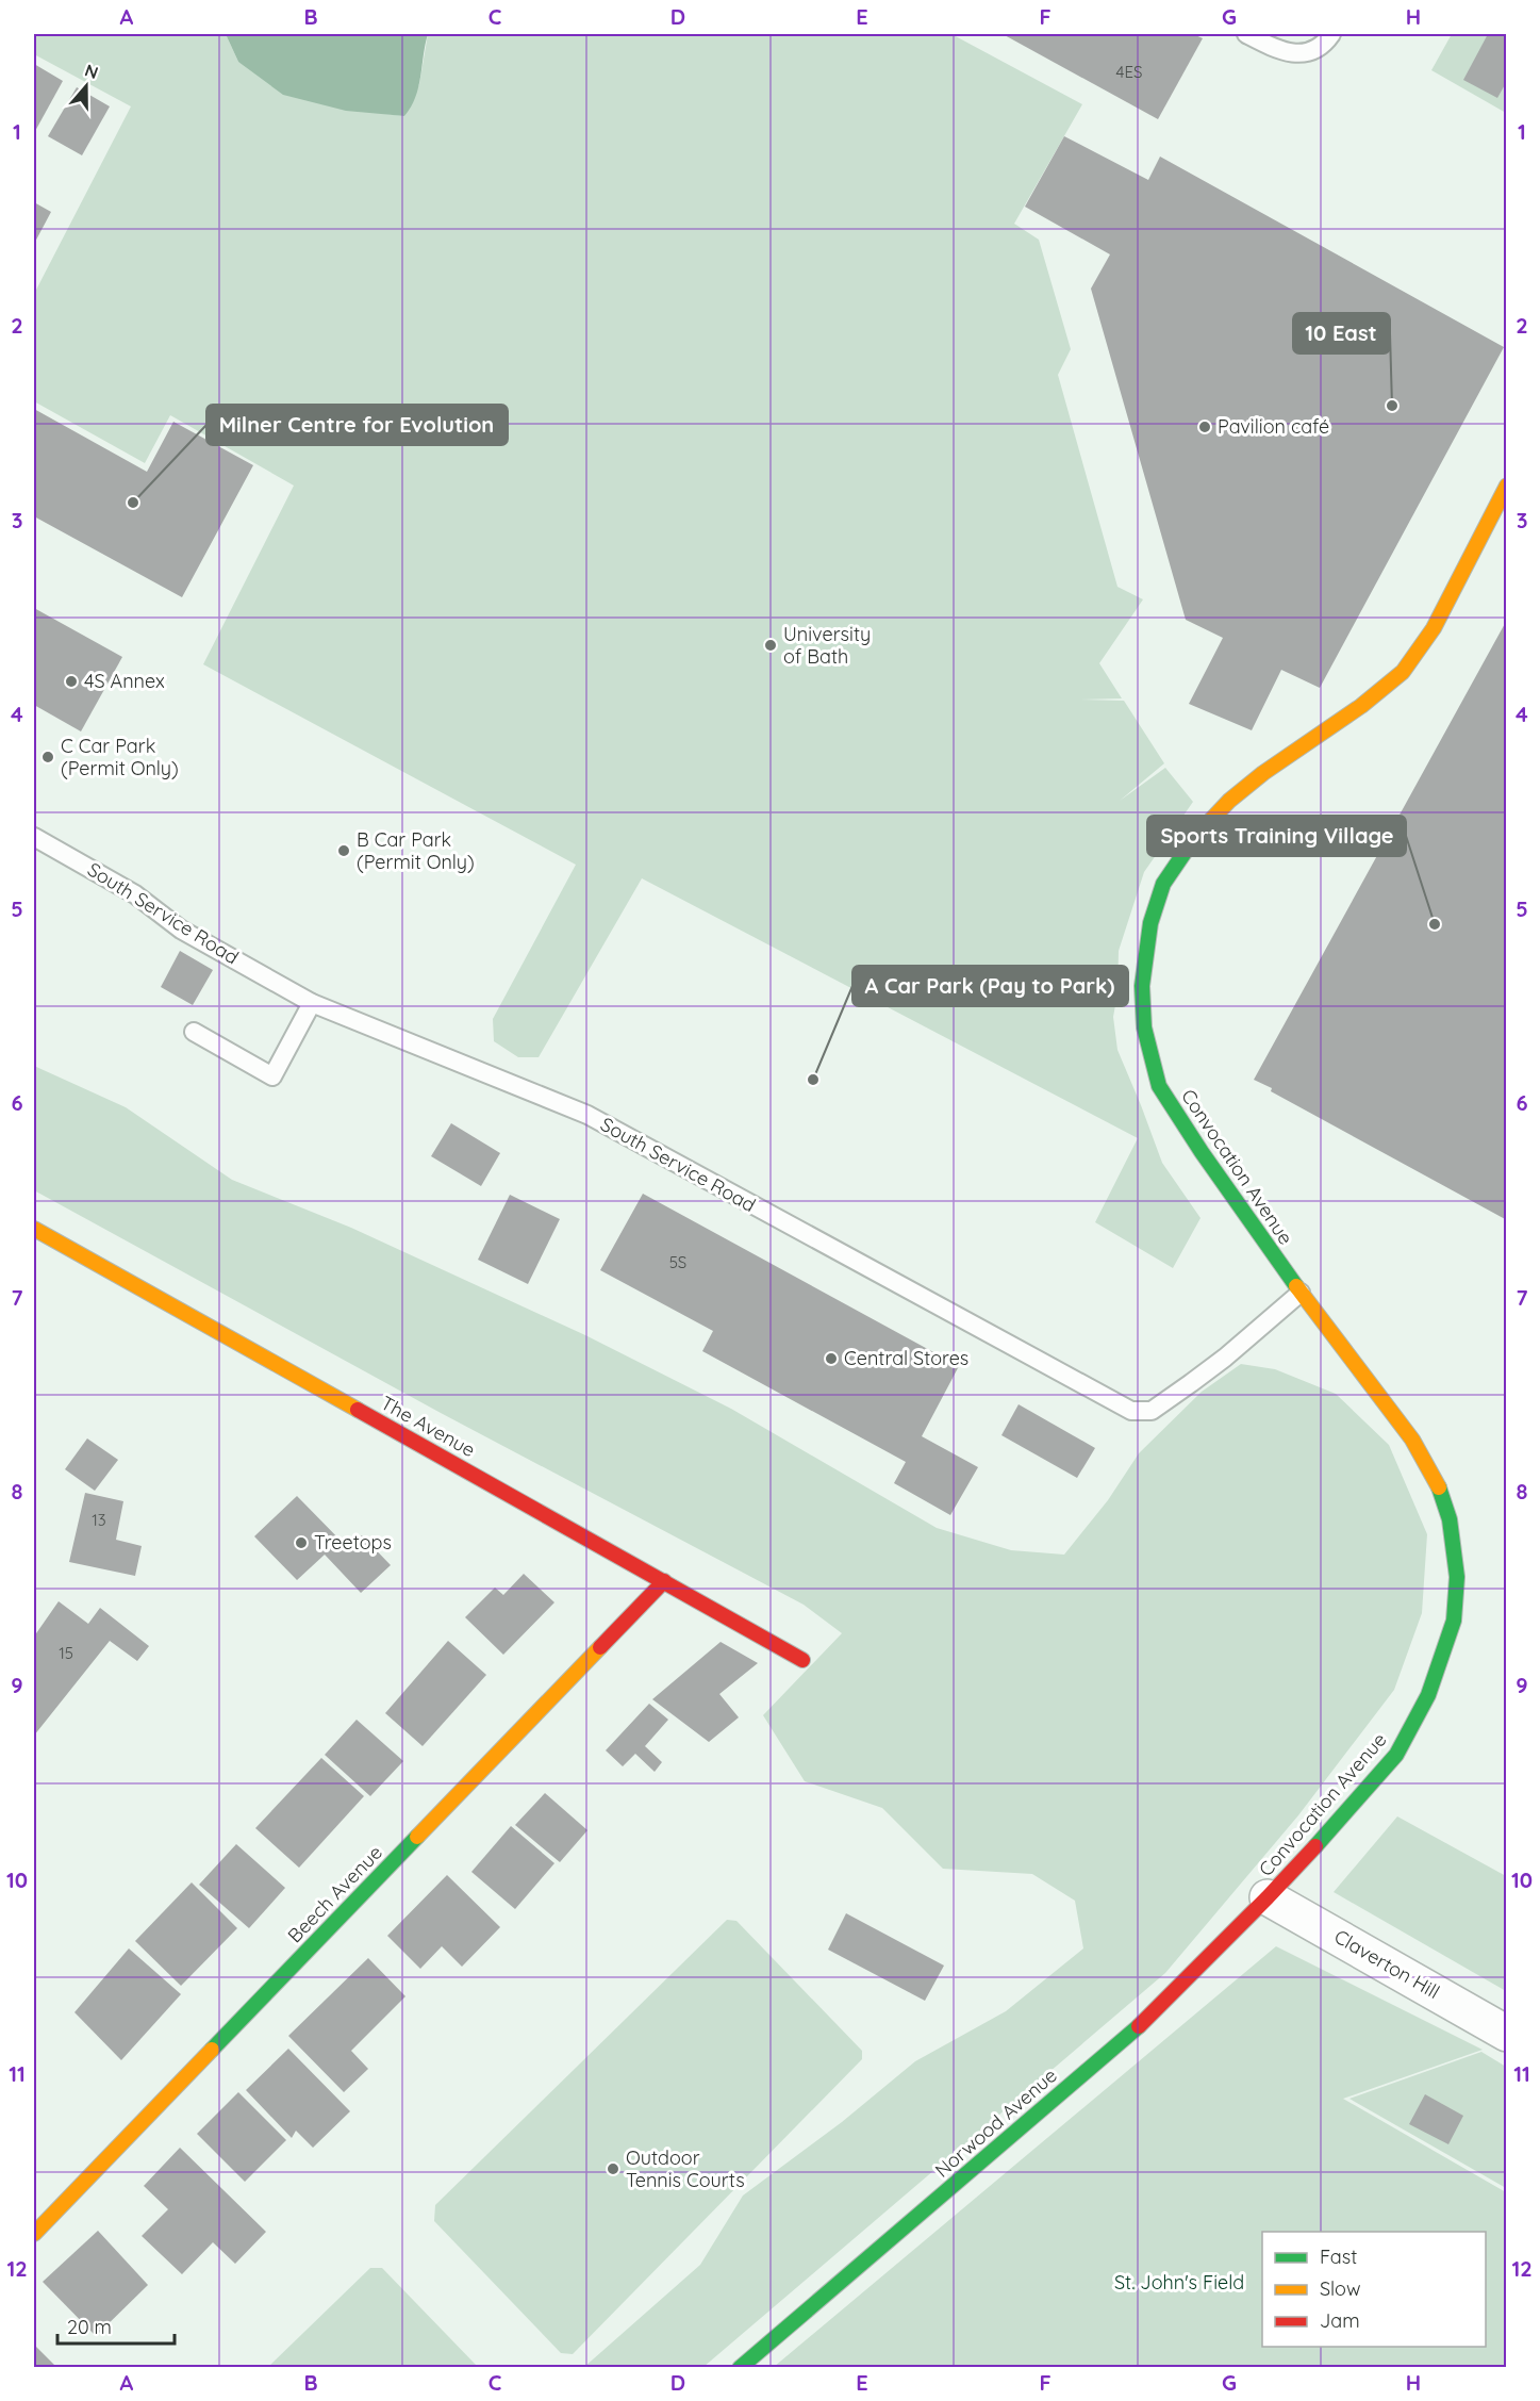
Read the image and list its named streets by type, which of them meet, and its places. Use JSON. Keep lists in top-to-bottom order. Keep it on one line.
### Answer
{"streets":{"street":["Convocation Avenue","The Avenue","Beech Avenue","Claverton Hill","Norwood Avenue"],"lane":["South Service Road"]},"crossings":[["South Service Road","Convocation Avenue"],["Convocation Avenue","Claverton Hill"],["Convocation Avenue","Norwood Avenue"],["The Avenue","Beech Avenue"],["Claverton Hill","Norwood Avenue"]],"parks":["St. John's Field"],"places":["10 East","Pavilion café","Milner Centre for Evolution","University of Bath","4S Annex","C Car Park (Permit Only)","B Car Park (Permit Only)","Sports Training Village","A Car Park (Pay to Park)","Central Stores","Treetops","Outdoor Tennis Courts"],"house_numbers":["4ES","5S","13","15"],"legend":["Fast","Slow","Jam"],"scale_bar":"20 m","north":"top","grid":{"columns":["A","B","C","D","E","F","G","H"],"rows":["1","2","3","4","5","6","7","8","9","10","11","12"]}}
